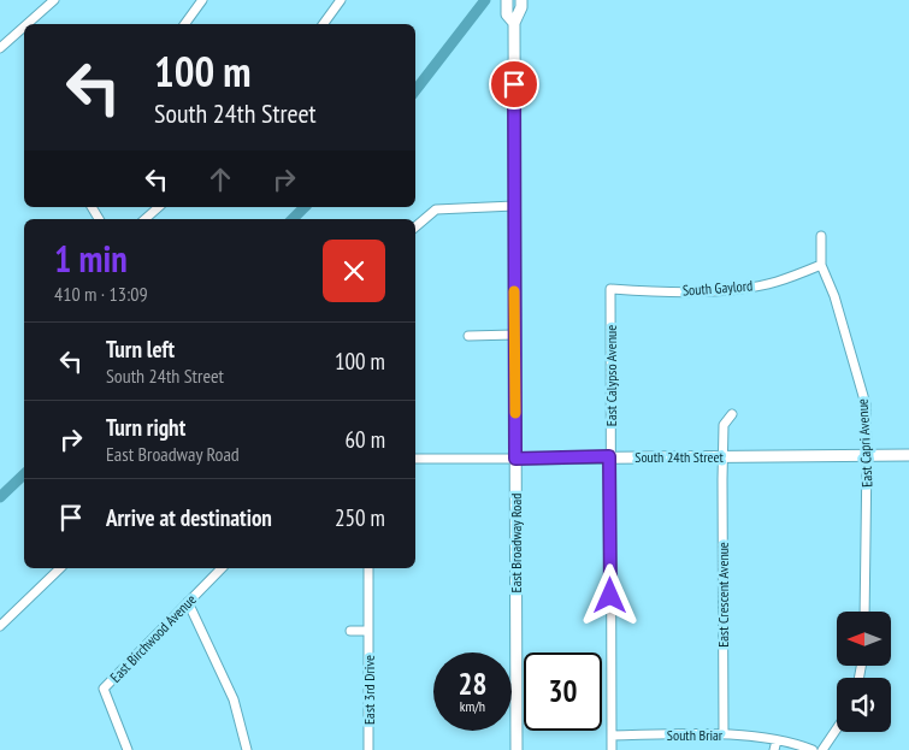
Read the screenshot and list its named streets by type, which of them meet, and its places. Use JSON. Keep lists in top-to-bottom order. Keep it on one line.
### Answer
{"streets":{"main road":["South 24th Street","East Broadway Road"],"street":["South Gaylord","East Calypso Avenue","East Capri Avenue","East Crescent Avenue","East Birchwood Avenue","East 3rd Drive","South Briar"]},"crossings":[["South Gaylord","East Calypso Avenue"],["South Gaylord","East Capri Avenue"],["East Calypso Avenue","South 24th Street"],["East Calypso Avenue","South Briar"],["East Capri Avenue","South 24th Street"],["South 24th Street","East Broadway Road"],["South 24th Street","East Crescent Avenue"],["East Crescent Avenue","South Briar"]],"north":"left","page":{"turn":["100 m","South 24th Street"],"heading":["1 min","410 m · 13:09"],"list":[{"name":"Turn left","note":"South 24th Street","value":"100 m"},{"name":"Turn right","note":"East Broadway Road","value":"60 m"},{"name":"Arrive at destination","value":"250 m"}],"speed":"28 km/h","limit":"30"}}
